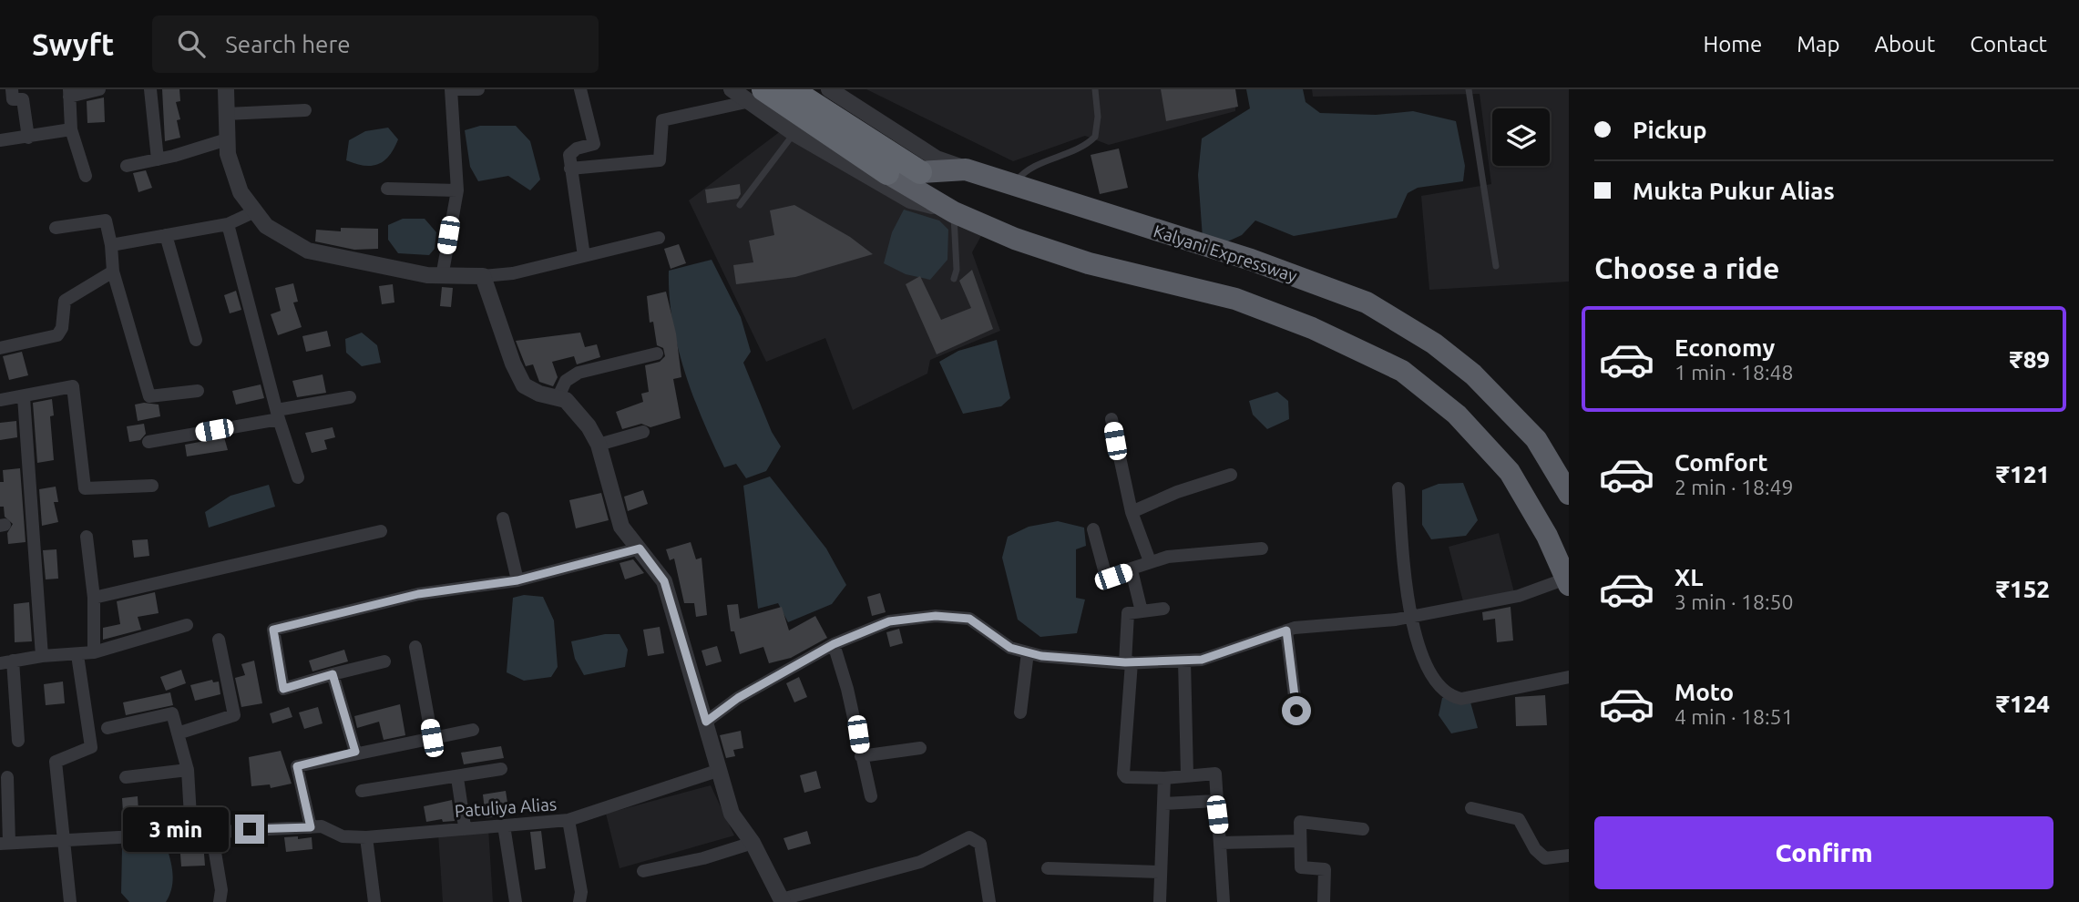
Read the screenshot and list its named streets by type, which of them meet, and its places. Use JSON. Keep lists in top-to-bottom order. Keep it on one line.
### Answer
{"streets":{"highway":["Kalyani Expressway"],"street":["Patuliya Alias"]},"page":{"header":"Swyft","search":"Search here","nav":["Home","Map","About","Contact"],"banner":["Pickup","Mukta Pukur Alias"],"heading":"Choose a ride","list":[{"name":"Economy","note":"1 min · 18:48","value":"₹89"},{"name":"Comfort","note":"2 min · 18:49","value":"₹121"},{"name":"XL","note":"3 min · 18:50","value":"₹152"},{"name":"Moto","note":"4 min · 18:51","value":"₹124"}],"buttons":"Confirm","bubble":"3 min"}}
